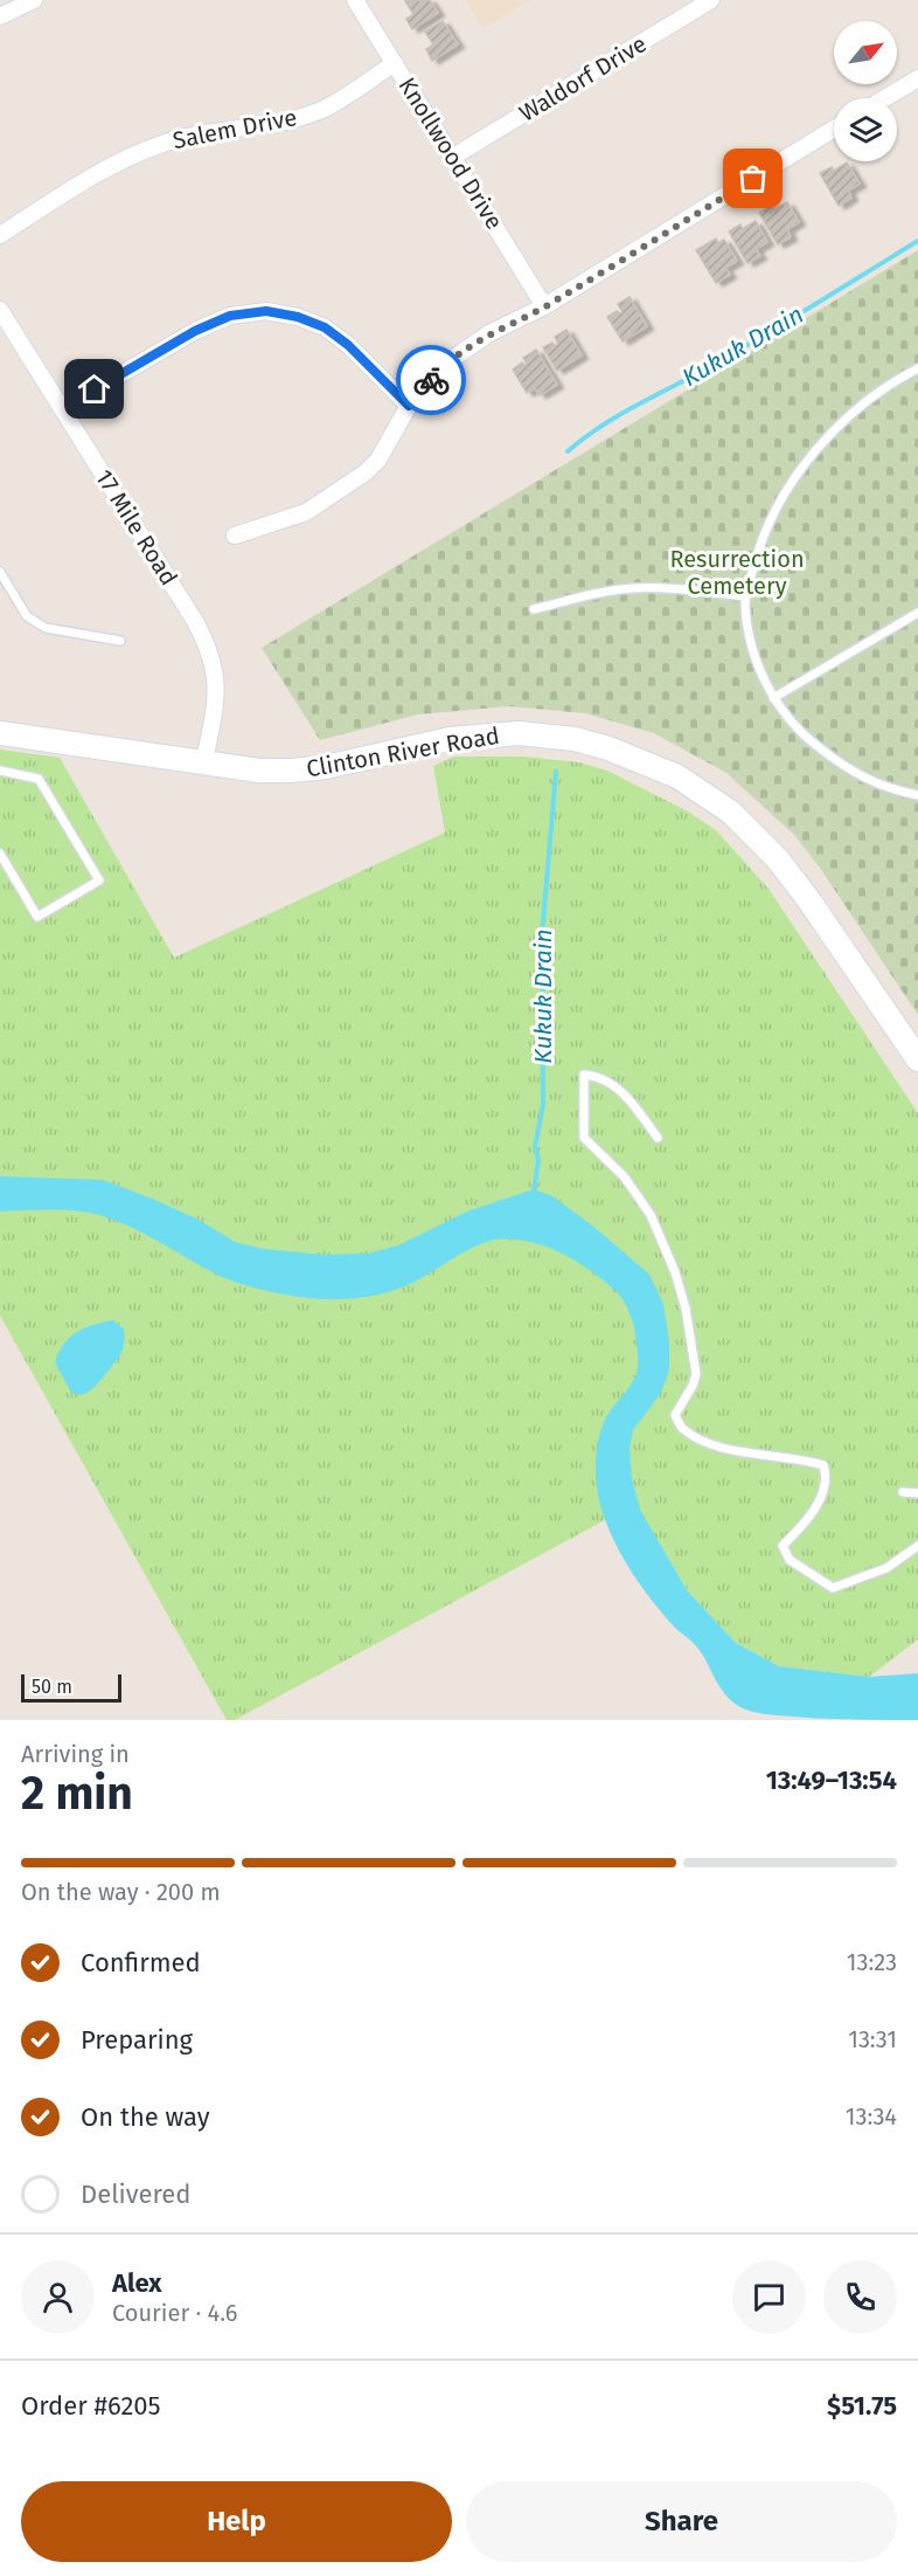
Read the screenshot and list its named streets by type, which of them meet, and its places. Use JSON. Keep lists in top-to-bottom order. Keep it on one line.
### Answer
{"streets":{"street":["Waldorf Drive","Salem Drive","Knollwood Drive","17 Mile Road","Clinton River Road"]},"crossings":[["Waldorf Drive","Knollwood Drive"],["Salem Drive","Knollwood Drive"],["17 Mile Road","Clinton River Road"]],"water":["Kukuk Drain"],"parks":["Resurrection Cemetery"],"scale_bar":"50 m","north":"top right","page":{"scale":"50 m","heading":["2 min","Arriving in","13:49–13:54"],"panel":["Alex","Courier · 4.6","Order #6205","$51.75"],"bar":"On the way · 200 m","list":[["Confirmed","13:23"],["Preparing","13:31"],["On the way","13:34"],"Delivered"],"buttons":["Help","Share"]}}
